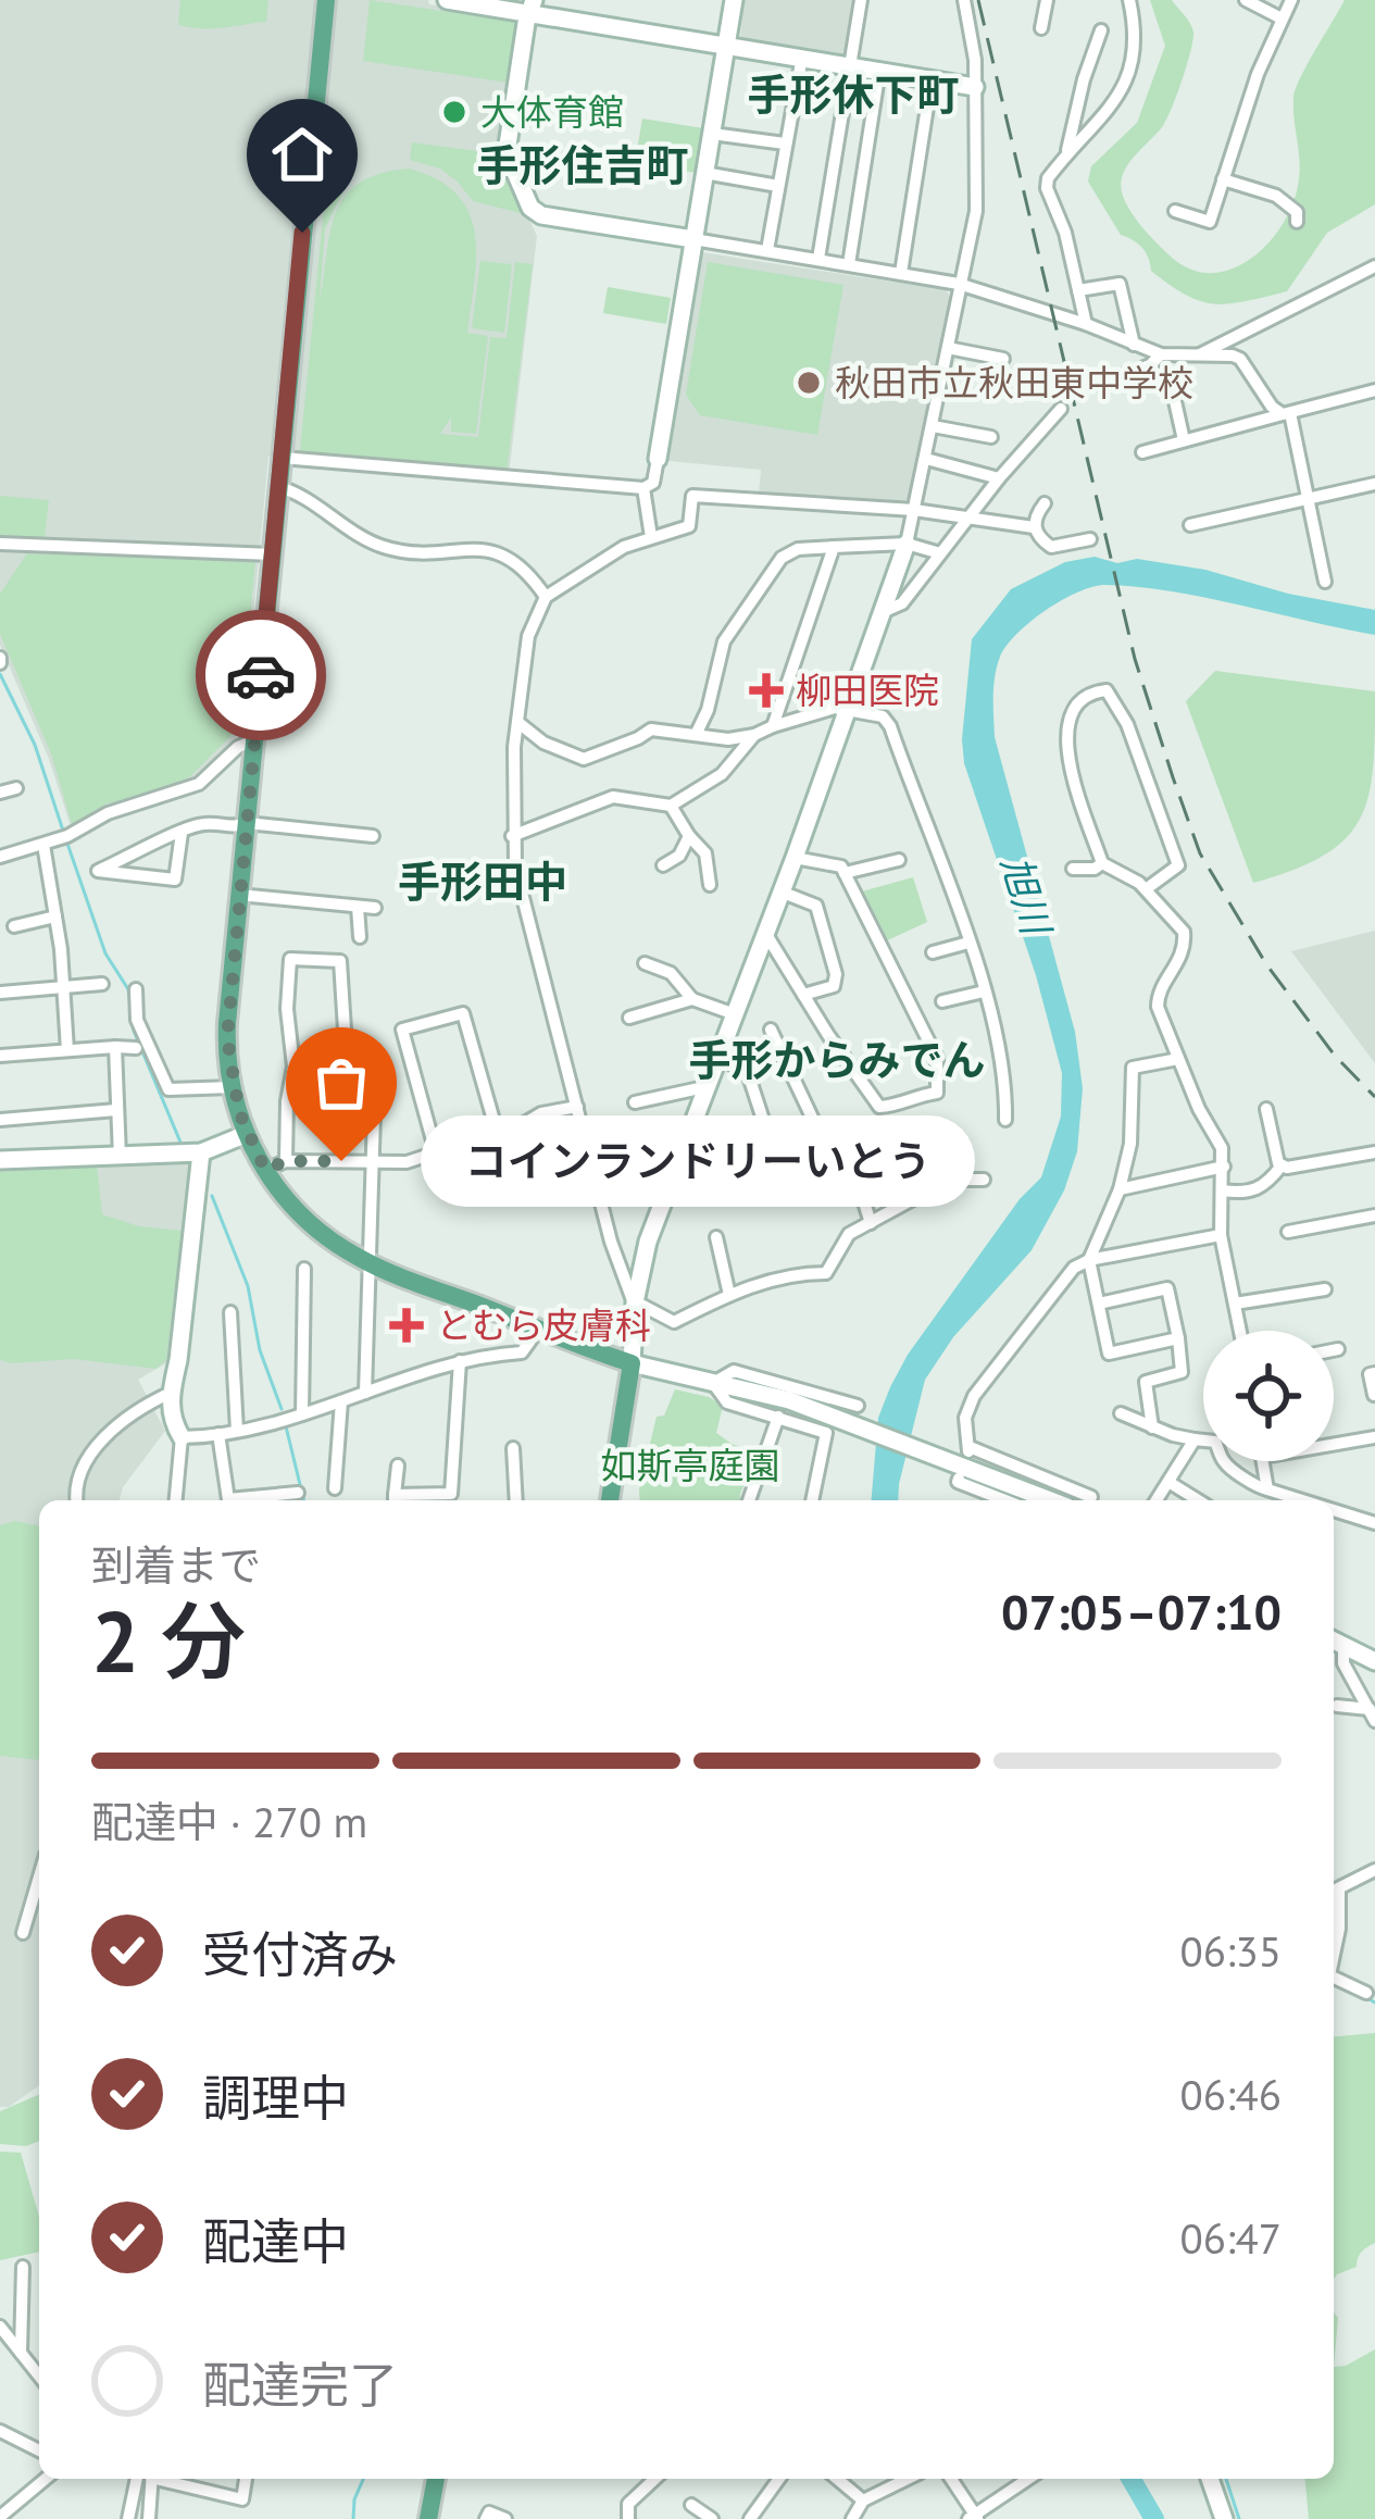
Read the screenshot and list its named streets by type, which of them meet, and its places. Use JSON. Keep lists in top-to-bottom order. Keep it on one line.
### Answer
{"districts":["手形休下町","手形住吉町","手形田中","手形からみでん"],"water":["旭川"],"parks":["如斯亭庭園"],"places":{"other":["大体育館","秋田市立秋田東中学校","コインランドリーいとう"],"health":["柳田医院","とむら皮膚科"]},"page":{"bubble":"コインランドリーいとう","heading":["2 分","到着まで","07:05–07:10"],"bar":"配達中 · 270 m","list":[["受付済み","06:35"],["調理中","06:46"],["配達中","06:47"],"配達完了"]}}
